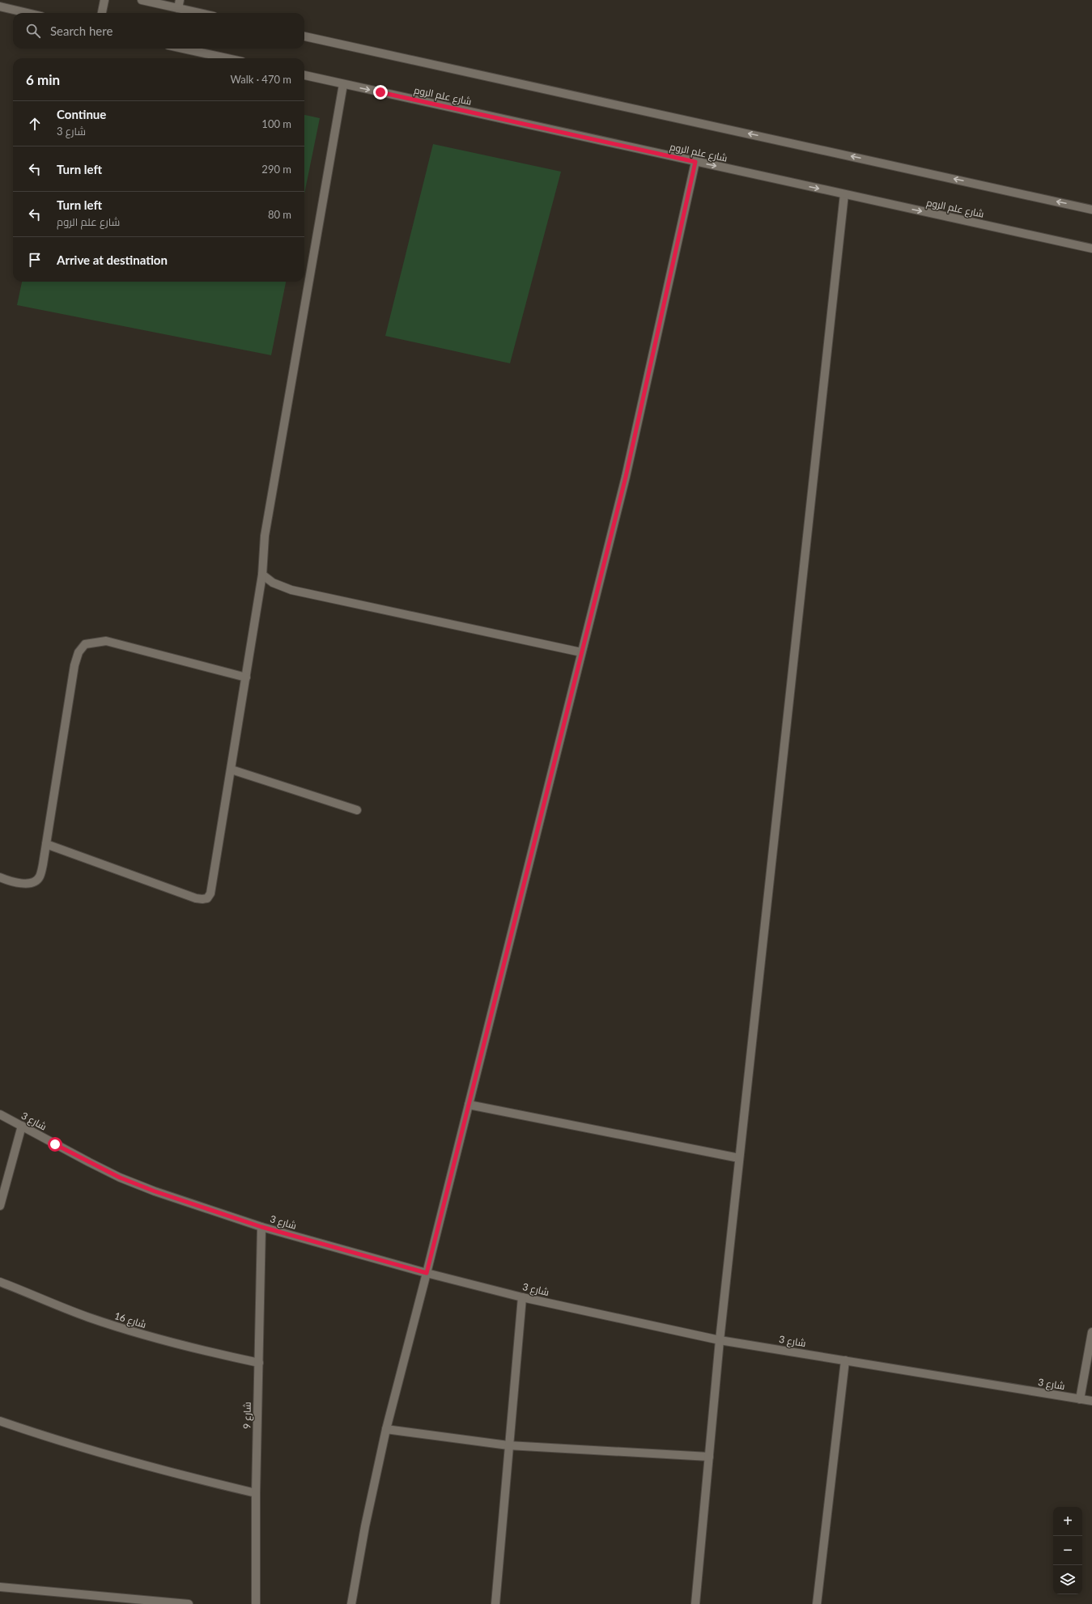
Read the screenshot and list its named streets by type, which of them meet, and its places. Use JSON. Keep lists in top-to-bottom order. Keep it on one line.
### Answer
{"streets":{"street":["شارع علم الروم","شارع 3","شارع 16","شارع 9"]},"crossings":[["شارع 3","شارع 9"],["شارع 16","شارع 9"]],"page":{"search":"Search here","heading":["6 min","Walk · 470 m"],"list":[["Continue","شارع 3","100 m"],["Turn left","290 m"],["Turn left","شارع علم الروم","80 m"],"Arrive at destination"],"map_buttons":["+","−"]}}
